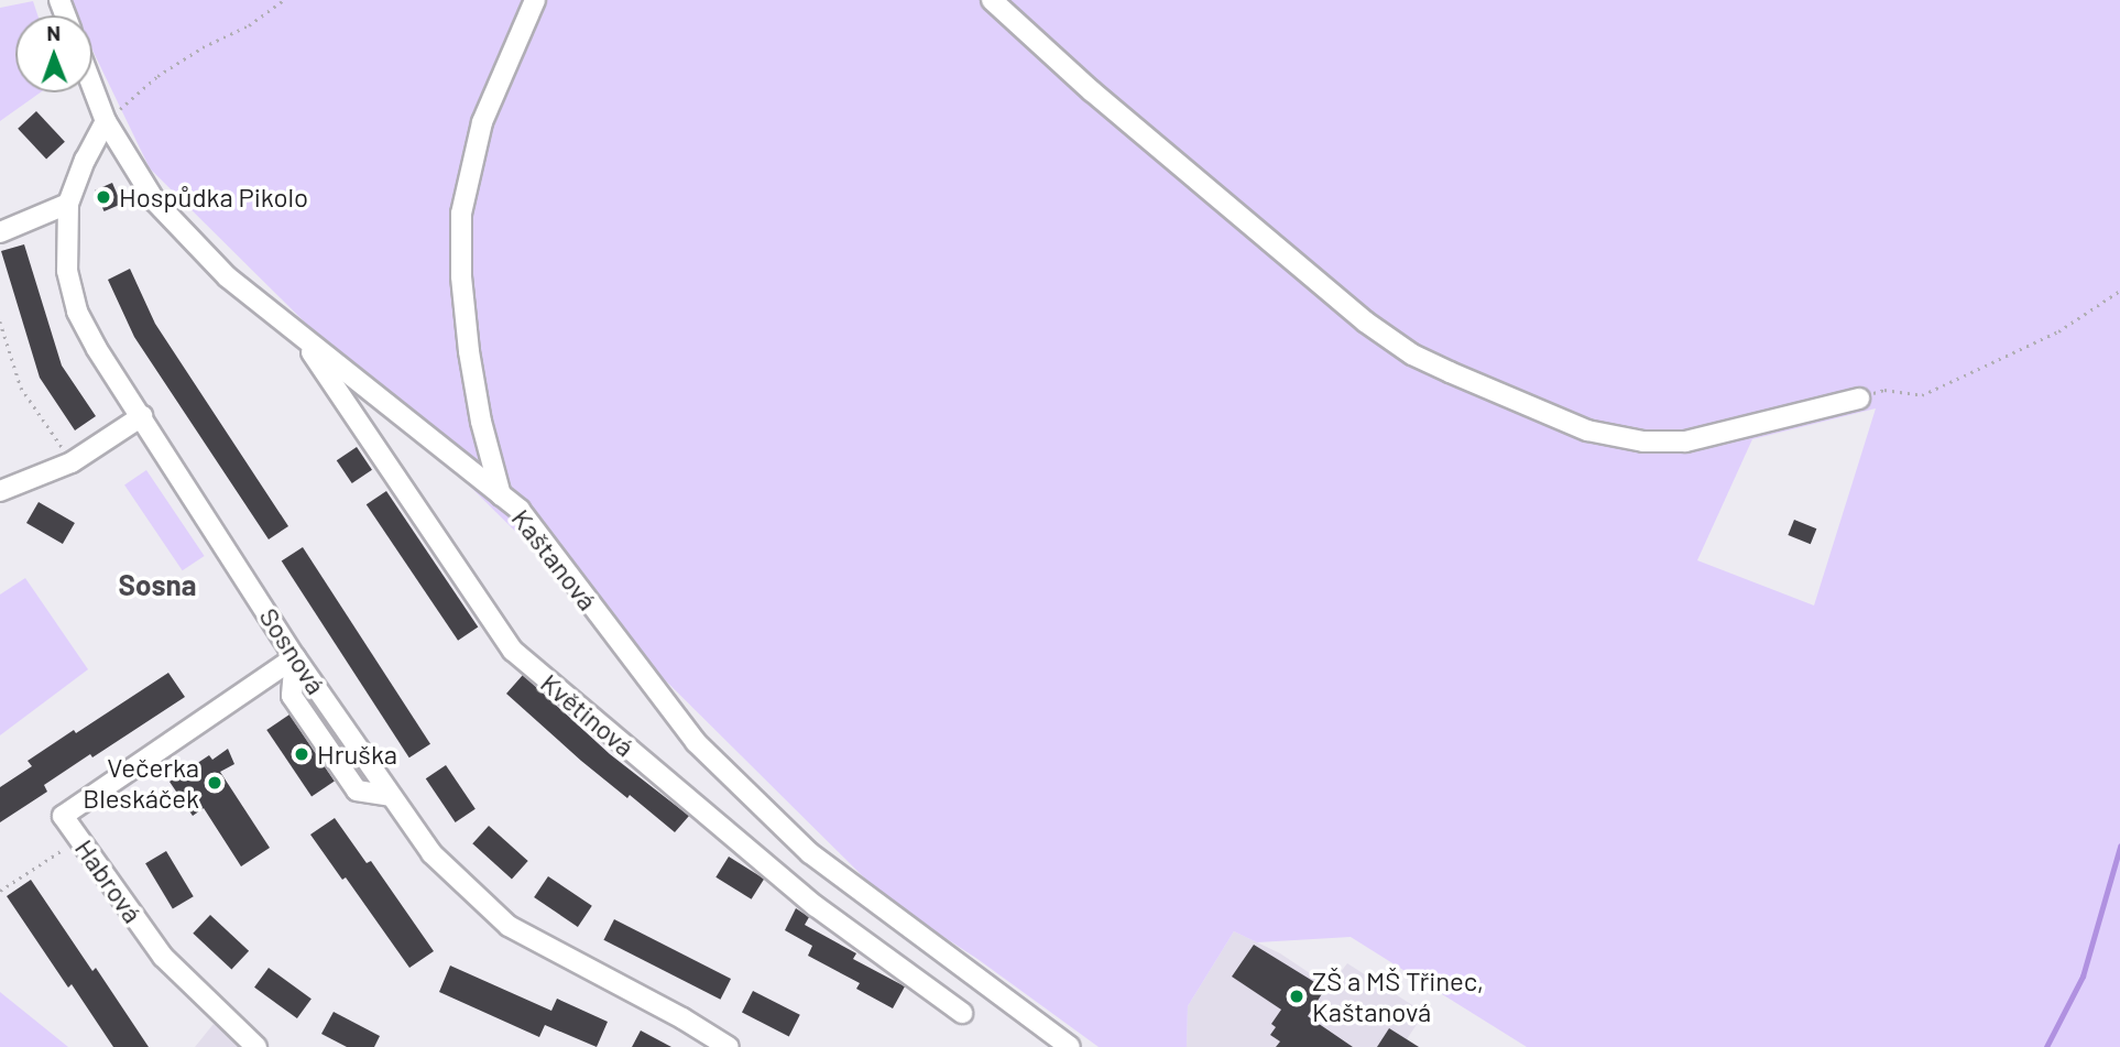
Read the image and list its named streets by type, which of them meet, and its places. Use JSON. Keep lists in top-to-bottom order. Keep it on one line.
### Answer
{"streets":{"street":["Kaštanová","Sosnová","Květinová","Habrová"]},"crossings":[["Kaštanová","Sosnová"],["Kaštanová","Květinová"],["Sosnová","Habrová"]],"districts":["Sosna"],"places":["Hospůdka Pikolo","Hruška","Večerka Bleskáček","ZŠ a MŠ Třinec, Kaštanová"],"north":"top"}
